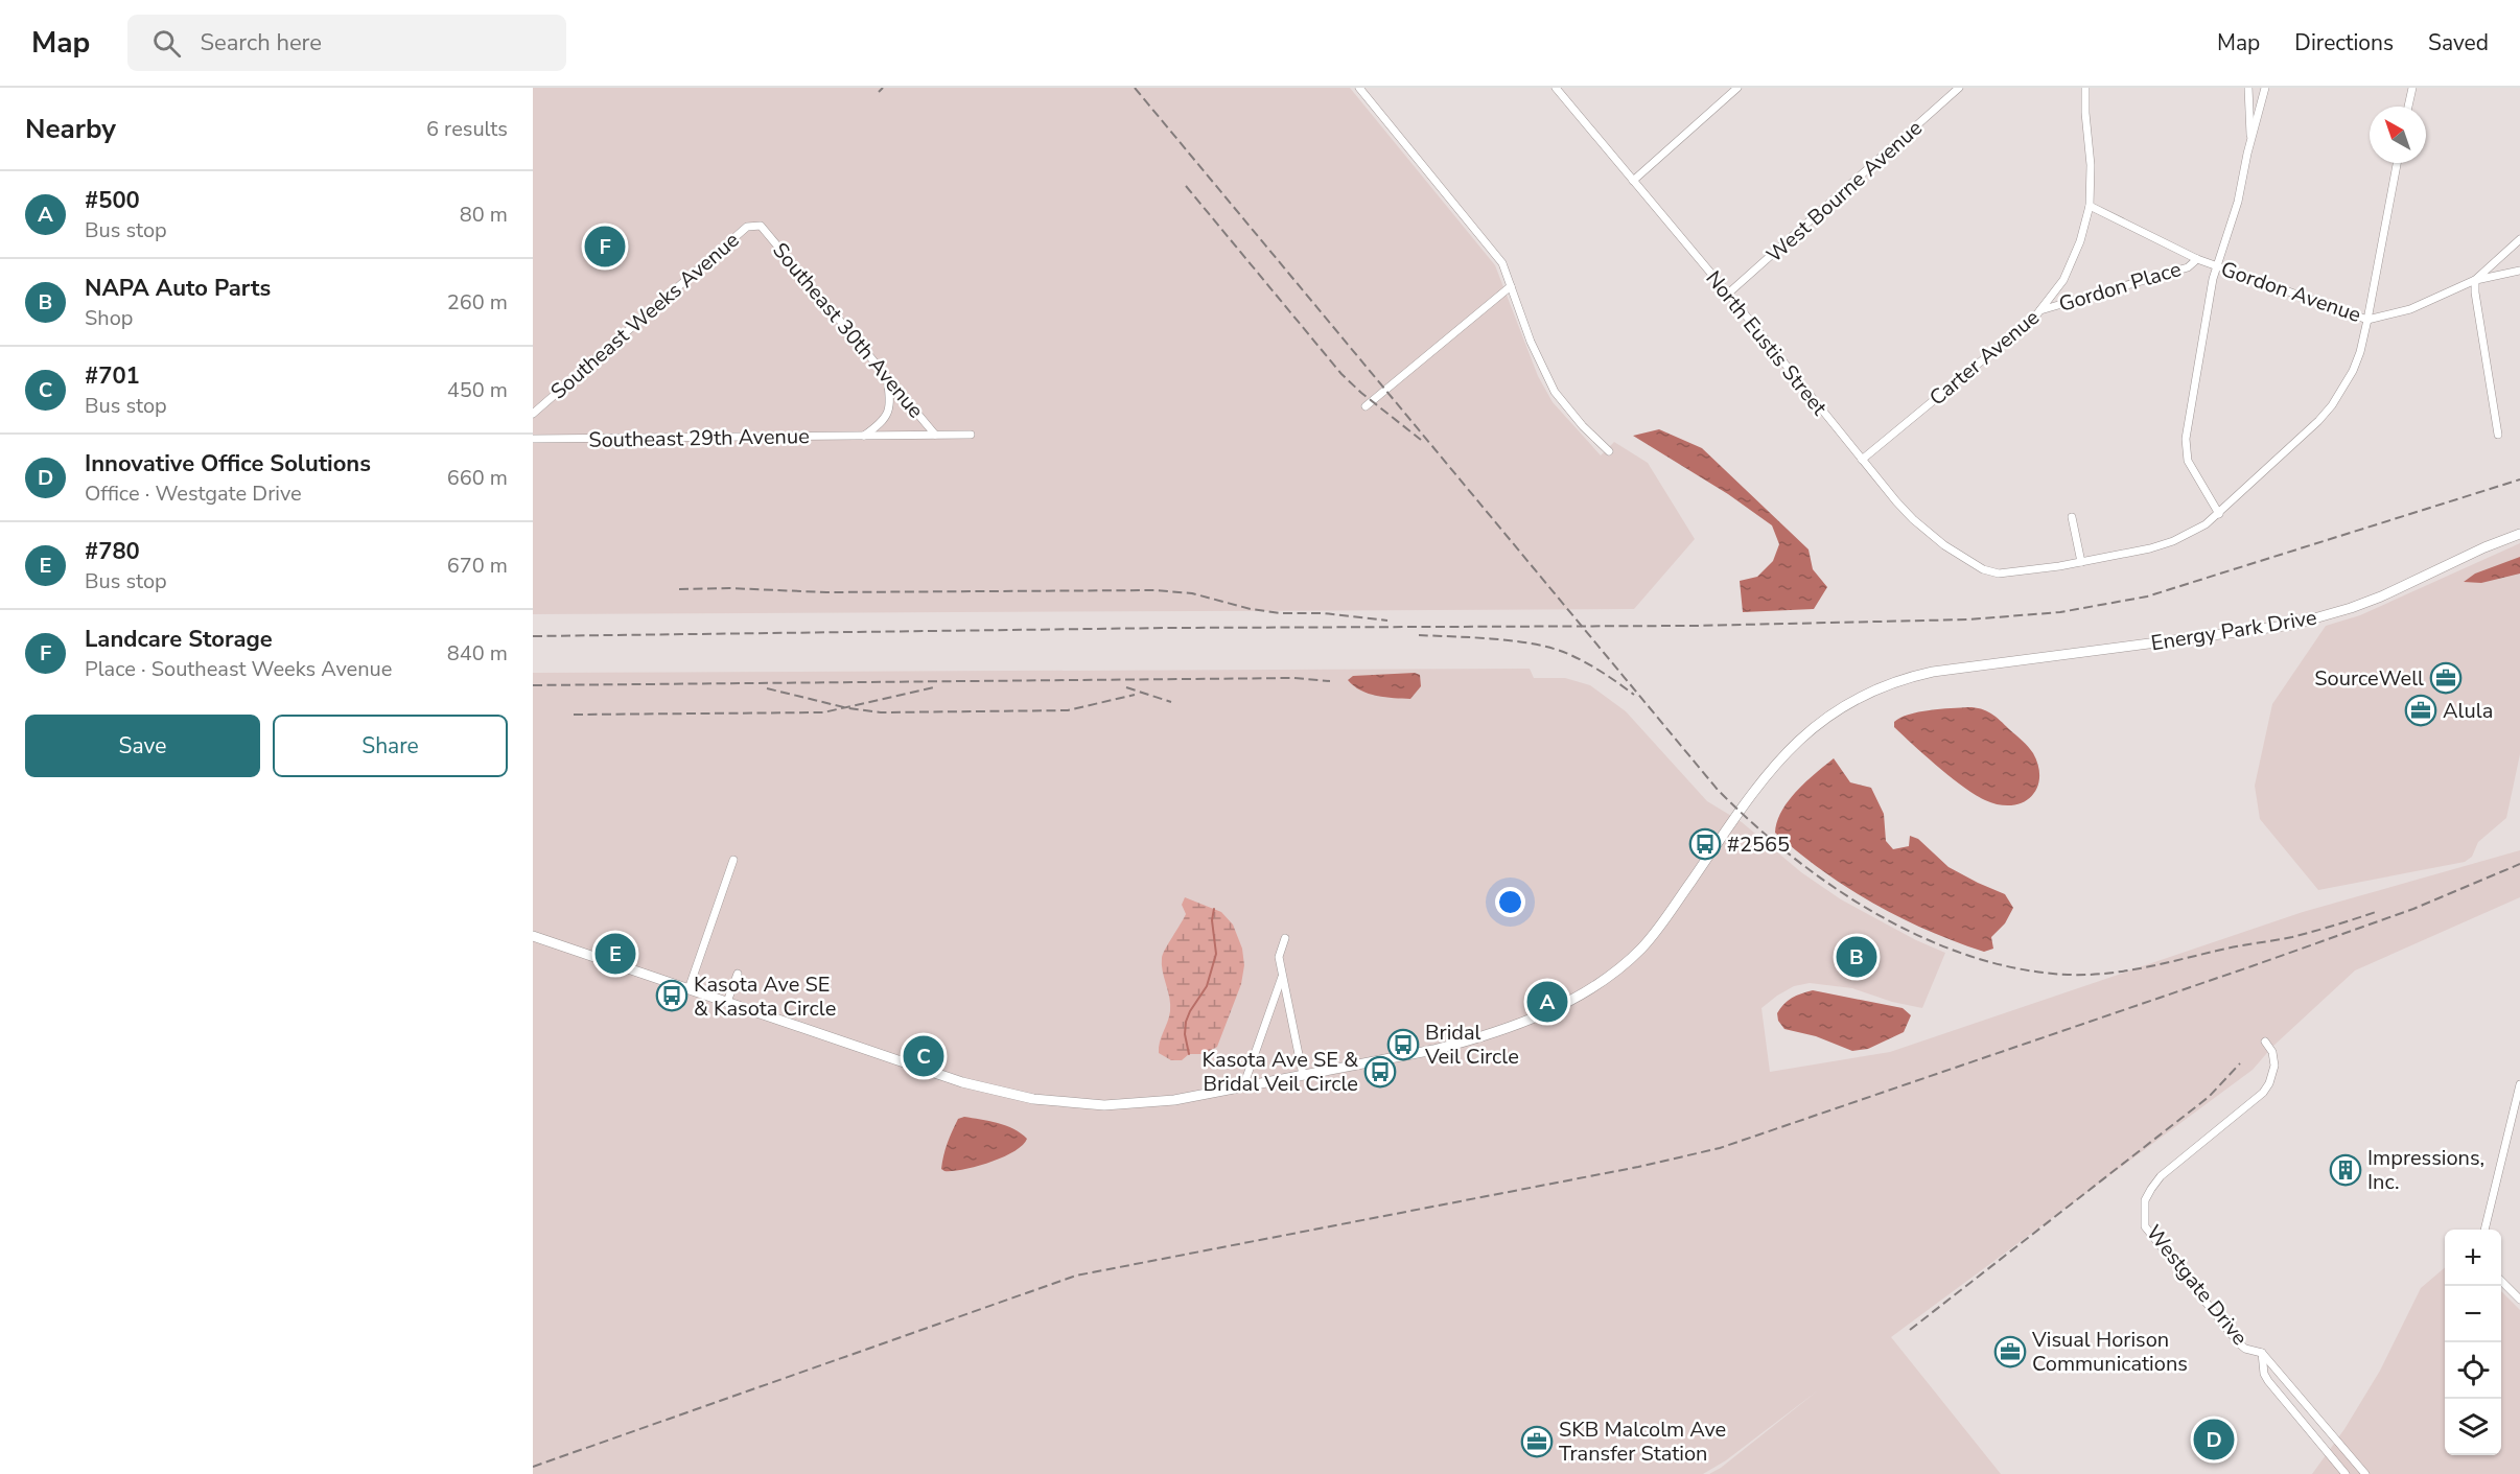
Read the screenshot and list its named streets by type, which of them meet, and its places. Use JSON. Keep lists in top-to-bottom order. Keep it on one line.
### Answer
{"streets":{"street":["West Bourne Avenue","Gordon Place","Gordon Avenue","Southeast Weeks Avenue","Southeast 30th Avenue","North Eustis Street","Carter Avenue","Southeast 29th Avenue","Energy Park Drive","Westgate Drive"]},"crossings":[["West Bourne Avenue","North Eustis Street"],["Gordon Place","Gordon Avenue"],["Gordon Place","Carter Avenue"],["Gordon Avenue","Carter Avenue"],["Southeast Weeks Avenue","Southeast 30th Avenue"],["Southeast 30th Avenue","Southeast 29th Avenue"],["North Eustis Street","Carter Avenue"]],"places":{"office":["SourceWell","Alula","Visual Horison Communications","SKB Malcolm Ave Transfer Station"],"bus stop":["#2565","Kasota Ave SE & Kasota Circle","Bridal Veil Circle","Kasota Ave SE & Bridal Veil Circle"],"building":["Impressions, Inc."]},"north":"top left","page":{"header":"Map","search":"Search here","nav":["Map","Directions","Saved"],"heading":["Nearby","6 results"],"list":[{"mark":"A","name":"#500","note":"Bus stop","value":"80 m"},{"mark":"B","name":"NAPA Auto Parts","note":"Shop","value":"260 m"},{"mark":"C","name":"#701","note":"Bus stop","value":"450 m"},{"mark":"D","name":"Innovative Office Solutions","note":"Office · Westgate Drive","value":"660 m"},{"mark":"E","name":"#780","note":"Bus stop","value":"670 m"},{"mark":"F","name":"Landcare Storage","note":"Place · Southeast Weeks Avenue","value":"840 m"}],"pins":["F","E","B","A","C","D"],"buttons":["Save","Share"],"map_buttons":["+","−"]}}
